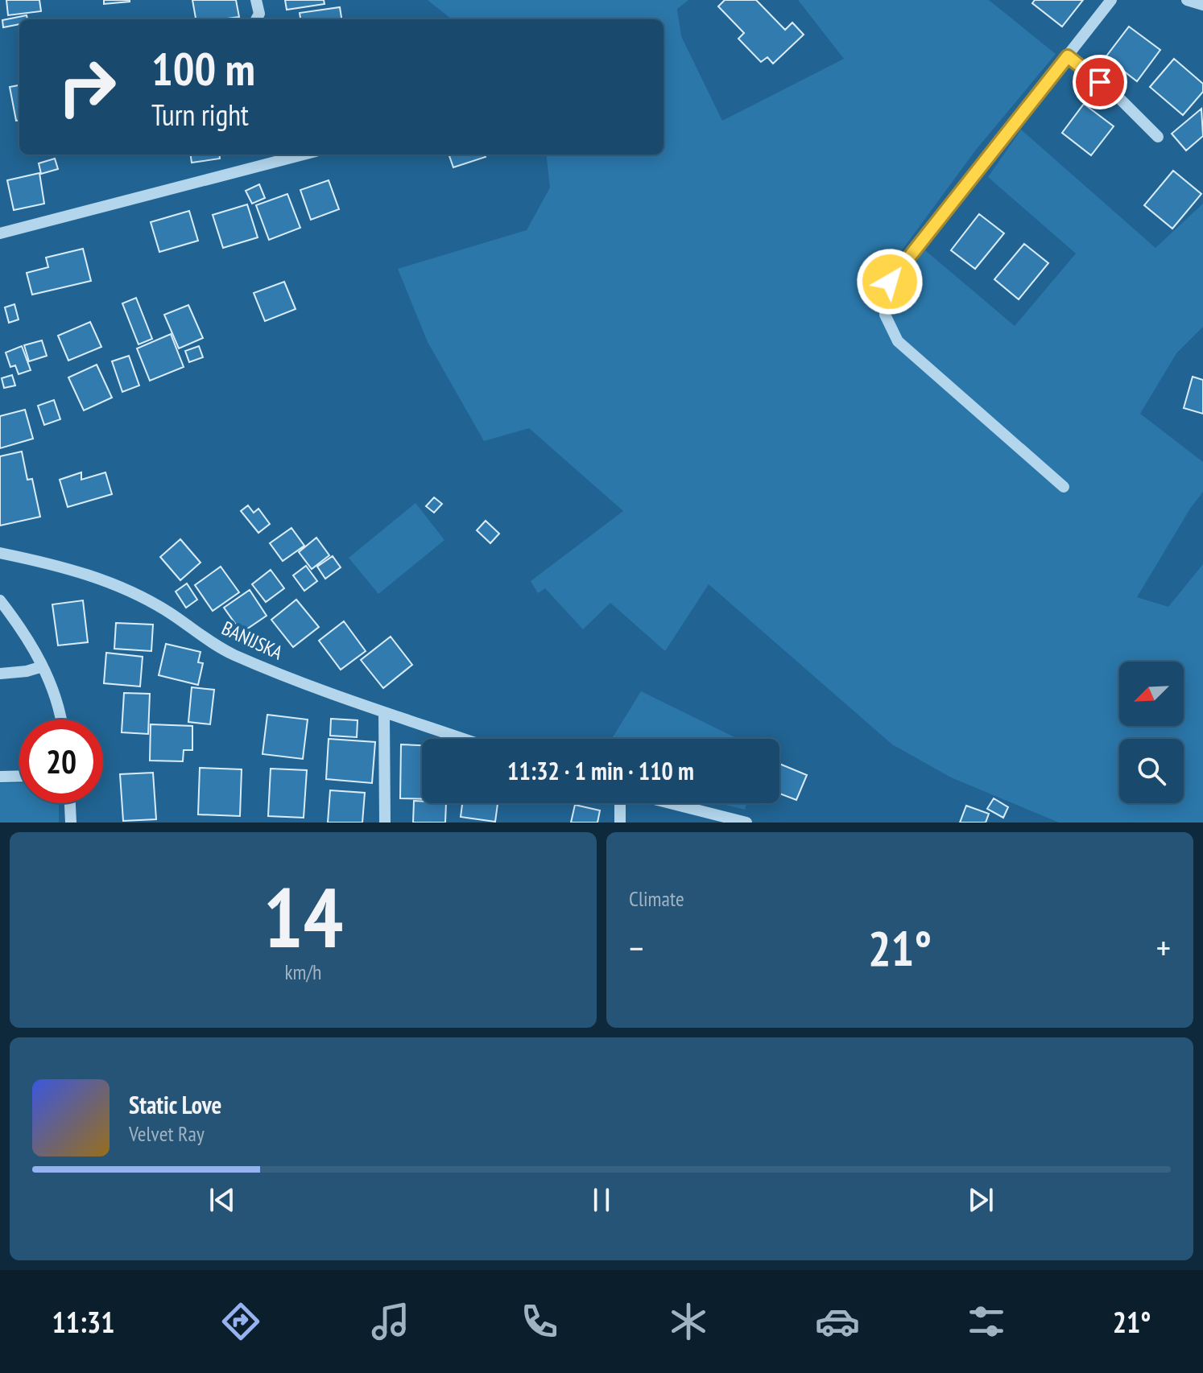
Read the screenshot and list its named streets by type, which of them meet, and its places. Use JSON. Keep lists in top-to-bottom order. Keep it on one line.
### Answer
{"streets":{"street":["BANIJSKA"]},"north":"bottom left","page":{"turn":["100 m","Turn right"],"limit":"20","trip":"11:32 · 1 min · 110 m","tile":[["14","km/h"],"Climate"],"heat":["−","21°","+"],"song":["Static Love","Velvet Ray"],"tabs":["11:31","21°"]}}
